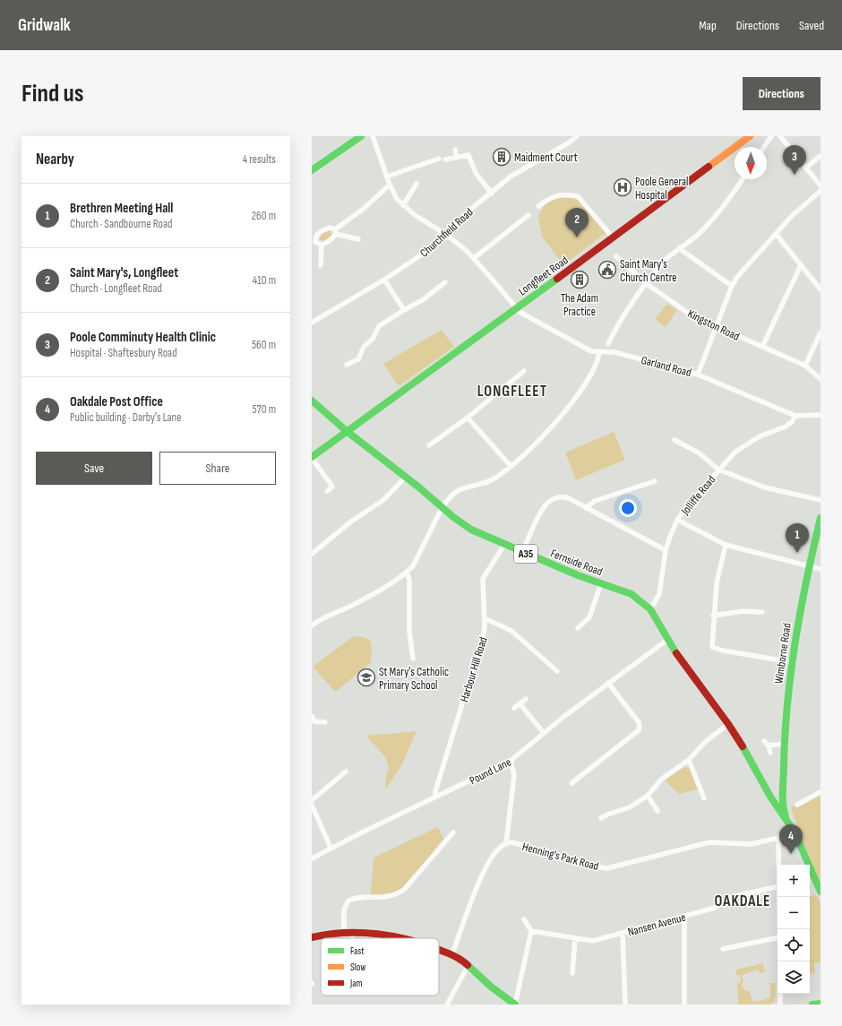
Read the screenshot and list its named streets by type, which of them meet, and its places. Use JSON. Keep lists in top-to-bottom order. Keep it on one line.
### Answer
{"streets":{"main road":["Longfleet Road","A35","Fernside Road","Wimborne Road"],"street":["Churchfield Road","Kingston Road","Garland Road","Jolliffe Road","Harbour Hill Road","Pound Lane","Henning's Park Road","Nansen Avenue"]},"crossings":[["Churchfield Road","Garland Road"],["Longfleet Road","Garland Road"],["Longfleet Road","Fernside Road"],["Garland Road","Jolliffe Road"],["Jolliffe Road","Fernside Road"],["Fernside Road","Wimborne Road"],["Fernside Road","Harbour Hill Road"],["Fernside Road","Pound Lane"],["Harbour Hill Road","Pound Lane"]],"districts":["LONGFLEET","OAKDALE"],"places":{"building":["Maidment Court","The Adam Practice"],"hospital":["Poole General Hospital"],"public building":["Saint Mary's Church Centre"],"school or university":["St Mary's Catholic Primary School"]},"legend":["Fast","Slow","Jam"],"north":"bottom","page":{"header":"Gridwalk","nav":["Map","Directions","Saved"],"buttons":["Directions",["Save","Share"]],"title":"Find us","heading":["Nearby","4 results"],"pins":["3","2","1","4"],"list":[{"mark":"1","name":"Brethren Meeting Hall","note":"Church · Sandbourne Road","value":"260 m"},{"mark":"2","name":"Saint Mary's, Longfleet","note":"Church · Longfleet Road","value":"410 m"},{"mark":"3","name":"Poole Comminuty Health Clinic","note":"Hospital · Shaftesbury Road","value":"560 m"},{"mark":"4","name":"Oakdale Post Office","note":"Public building · Darby's Lane","value":"570 m"}],"map_buttons":["+","−"]}}
